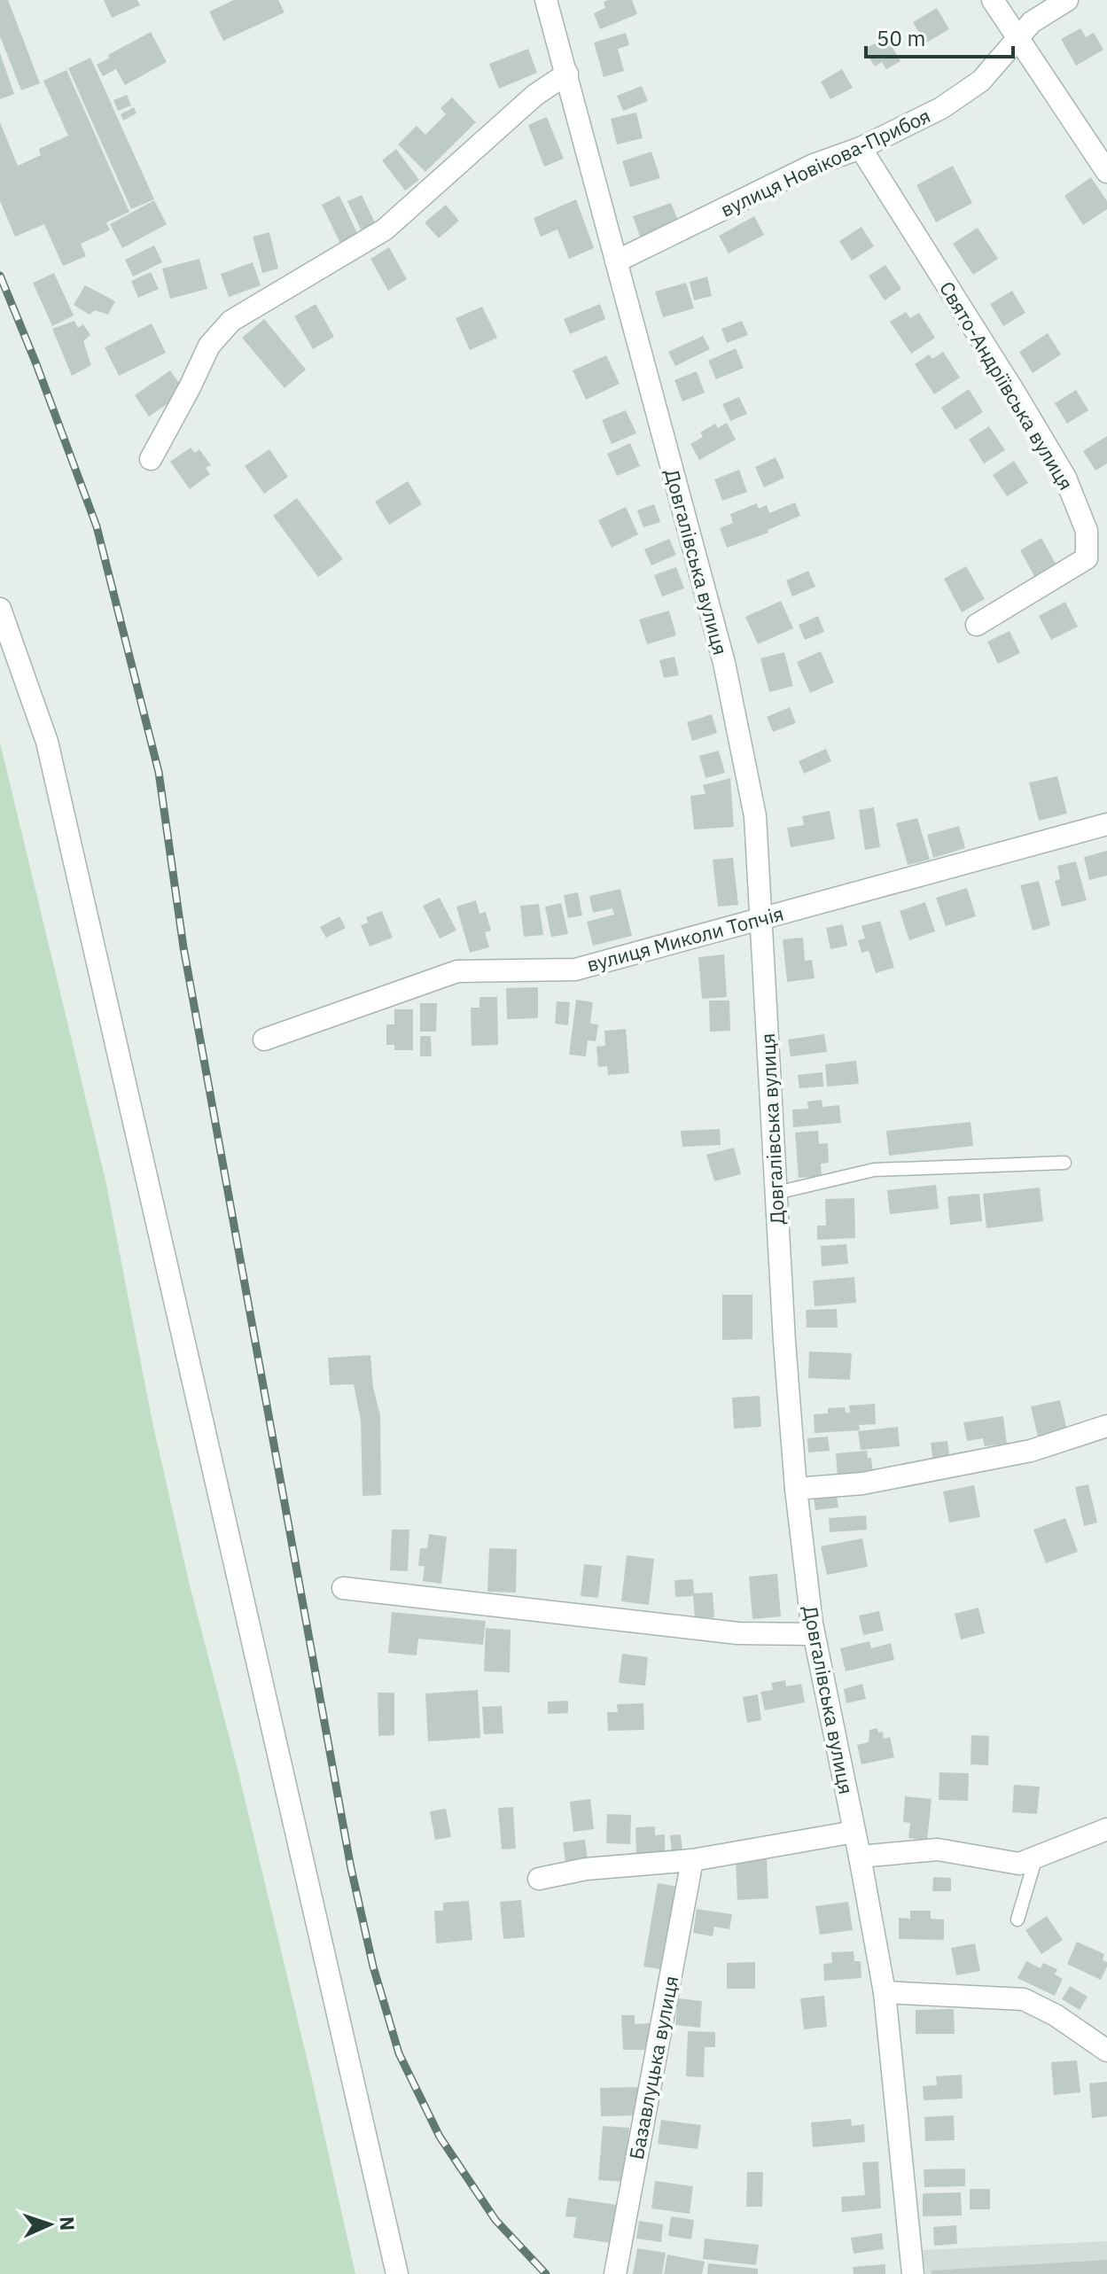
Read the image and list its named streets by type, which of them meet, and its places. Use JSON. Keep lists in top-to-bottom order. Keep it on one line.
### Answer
{"streets":{"street":["вулиця Новікова-Прибоя","Свято-Андріївська вулиця","Довгалівська вулиця","вулиця Миколи Топчія","Базавлуцька вулиця"]},"crossings":[["вулиця Новікова-Прибоя","Свято-Андріївська вулиця"],["вулиця Новікова-Прибоя","Довгалівська вулиця"],["Довгалівська вулиця","вулиця Миколи Топчія"]],"scale_bar":"50 m","north":"right"}
